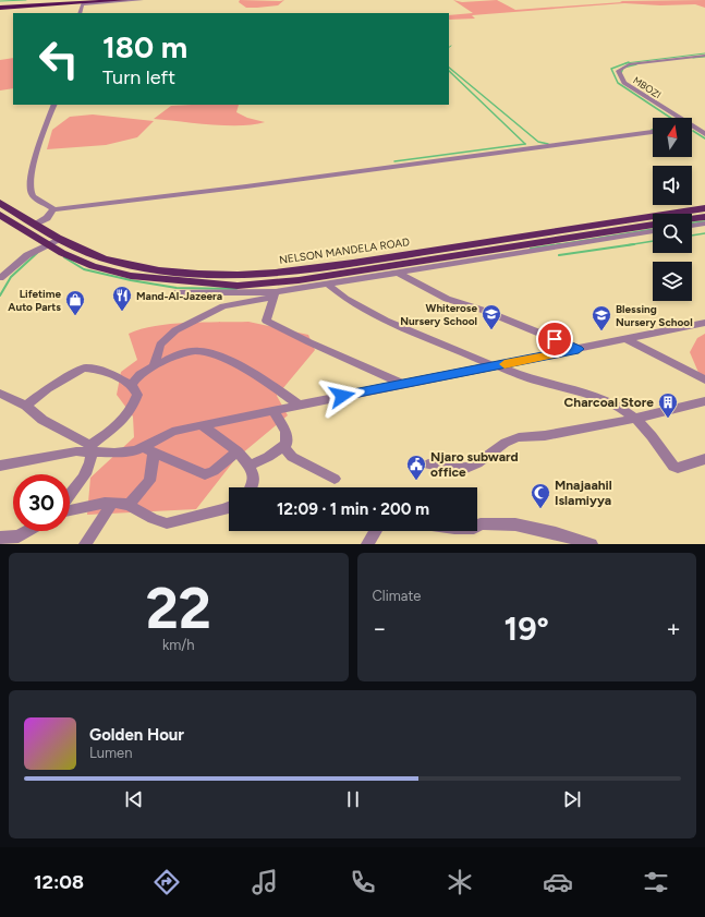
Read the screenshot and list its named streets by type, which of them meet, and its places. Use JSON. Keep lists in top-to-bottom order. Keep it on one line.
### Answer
{"streets":{"main road":["NELSON MANDELA ROAD"],"street":["MBOZI"]},"places":{"restaurant":["Mand-Al-Jazeera"],"shop":["Lifetime Auto Parts"],"school or university":["Whiterose Nursery School","Blessing Nursery School"],"building":["Charcoal Store"],"public building":["Njaro subward office"],"mosque":["Mnajaahil Islamiyya"]},"north":"top","page":{"turn":["180 m","Turn left"],"limit":"30","trip":"12:09 · 1 min · 200 m","tile":[["22","km/h"],"Climate"],"heat":["−","19°","+"],"song":["Golden Hour","Lumen"],"tabs":"12:08"}}
